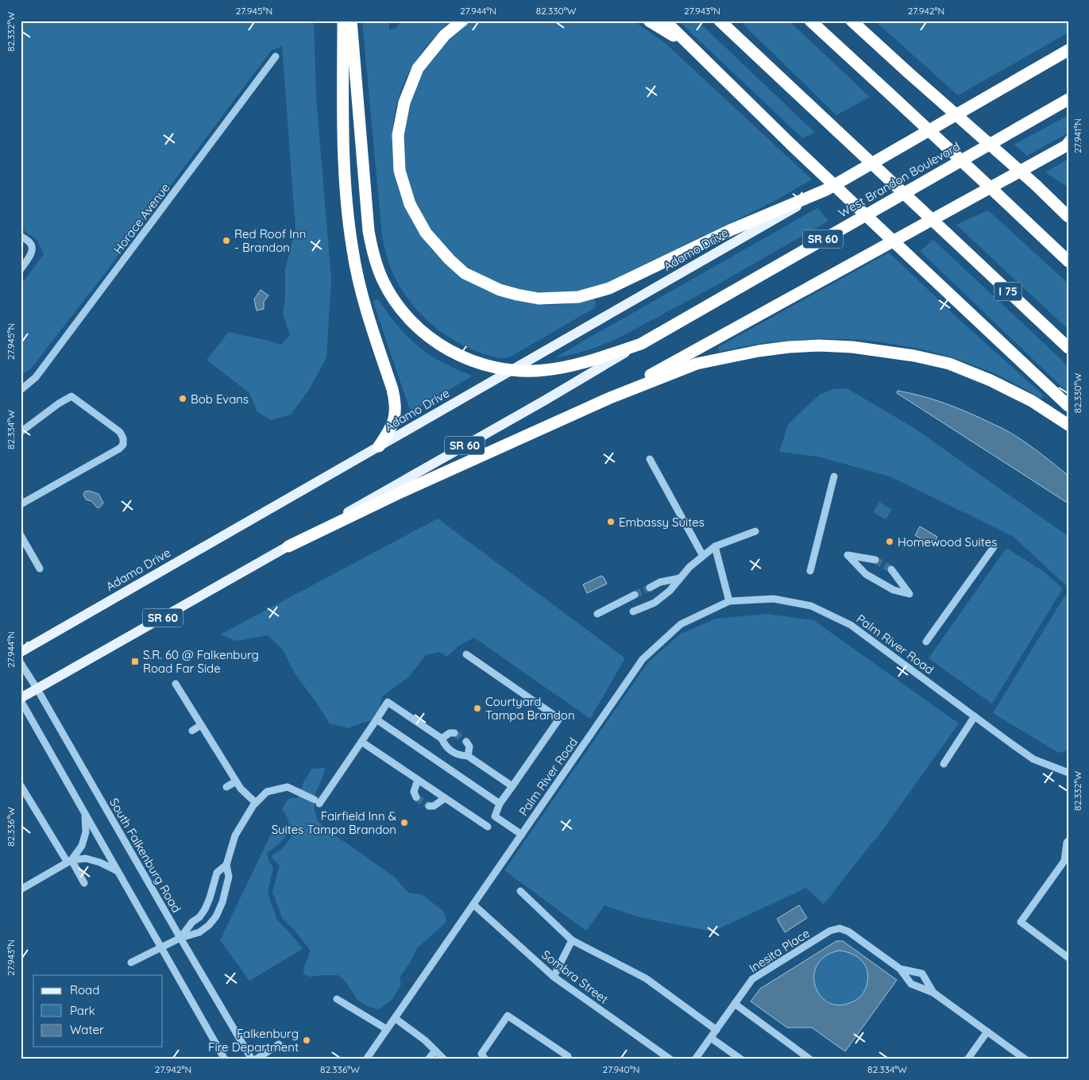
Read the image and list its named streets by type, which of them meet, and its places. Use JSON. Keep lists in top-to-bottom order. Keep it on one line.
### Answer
{"streets":{"highway":["West Brandon Boulevard","SR 60","I 75"],"main road":["Adamo Drive"],"street":["Horace Avenue","Palm River Road","South Falkenburg Road","Inesita Place","Sombra Street"]},"crossings":[["West Brandon Boulevard","SR 60"],["West Brandon Boulevard","Adamo Drive"],["SR 60","South Falkenburg Road"],["Palm River Road","Sombra Street"]],"places":{"other":["Red Roof Inn - Brandon","Bob Evans","Embassy Suites","Homewood Suites","Courtyard Tampa Brandon","Fairfield Inn & Suites Tampa Brandon","Falkenburg Fire Department"],"transit":["S.R. 60 @ Falkenburg Road Far Side"]},"legend":["Road","Park","Water"],"coordinates":["27.945°N","27.944°N","82.330°W","27.943°N","27.942°N","82.332°W","27.941°N","82.334°W","82.336°W","27.940°N"]}
